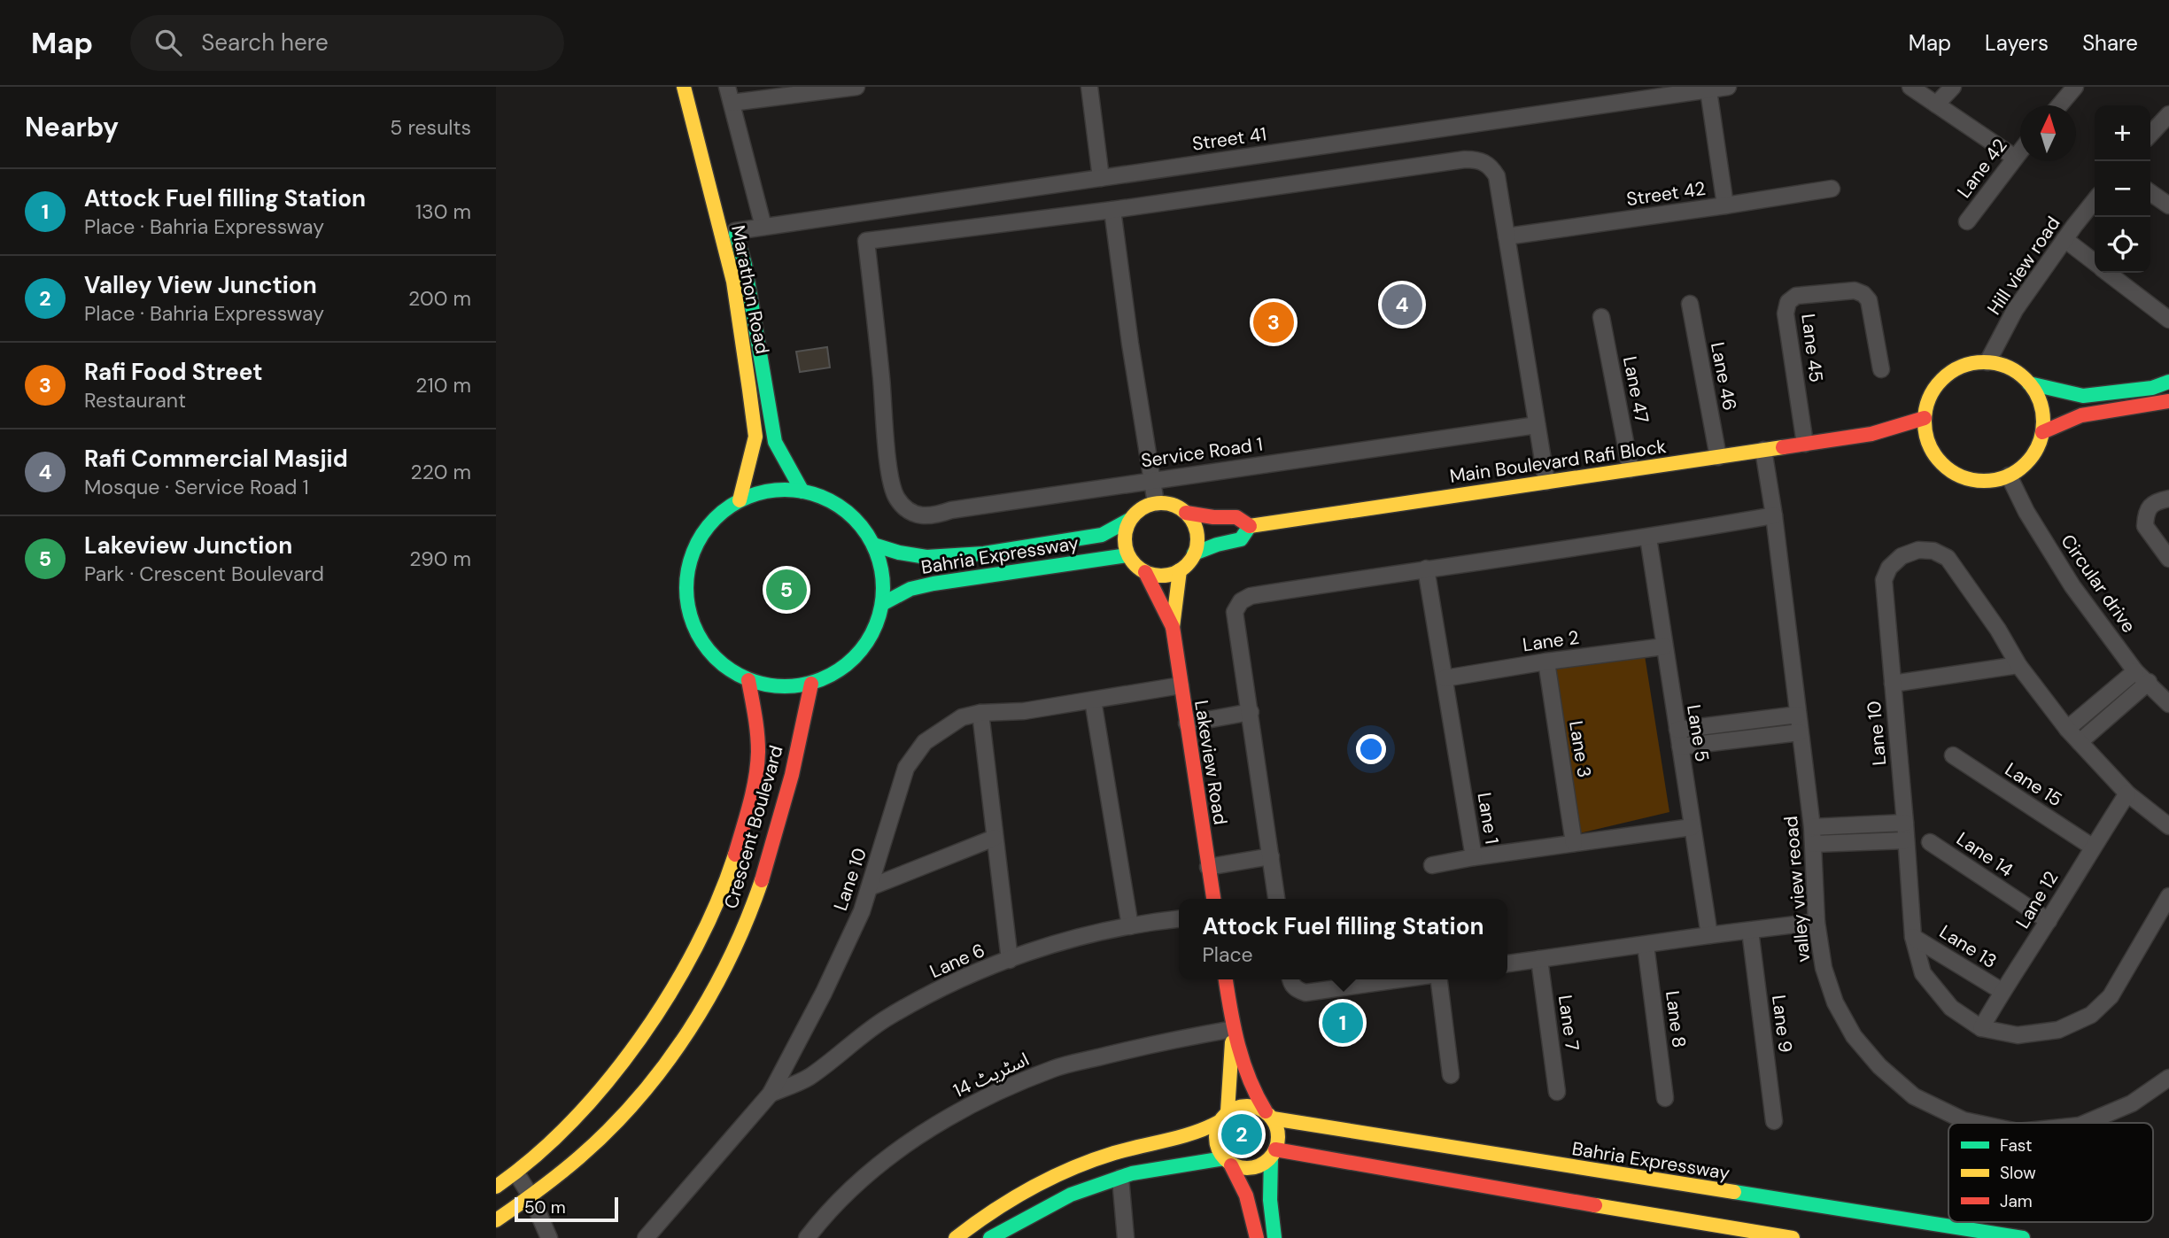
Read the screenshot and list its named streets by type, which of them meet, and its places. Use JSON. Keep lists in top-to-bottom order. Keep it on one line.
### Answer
{"streets":{"main road":["Marathon Road","Main Boulevard Rafi Block","Bahria Expressway","Lakeview Road","Crescent Boulevard"],"street":["Street 41","Lane 42","Street 42","Hill view road","Lane 45","Lane 46","Lane 47","Service Road 1","Circular drive","Lane 2","Lane 5","Lane 10","Lane 3","Lane 15","Lane 1","Lane 14","valley view reoad","Lane 12","Lane 13","Lane 6","Lane 8","Lane 7","Lane 9","اسٹریٹ 14"]},"crossings":[["Street 41","Marathon Road"],["Hill view road","Circular drive"],["Marathon Road","Bahria Expressway"],["Marathon Road","Crescent Boulevard"],["Lane 45","Main Boulevard Rafi Block"],["Lane 46","Main Boulevard Rafi Block"],["Lane 47","Main Boulevard Rafi Block"],["Main Boulevard Rafi Block","valley view reoad"],["Bahria Expressway","Crescent Boulevard"],["Lane 2","Lane 5"],["Lane 2","Lane 3"],["Lane 2","Lane 1"],["Lane 5","Lane 1"],["Lane 10","Lakeview Road"],["Lane 10","Lane 12"],["Lane 10","Lane 13"],["Lane 10","Lane 6"],["Lane 3","Lane 1"],["Lane 15","Lane 12"],["Lane 14","Lane 12"],["Lane 12","Lane 13"]],"legend":["Fast","Slow","Jam"],"scale_bar":"50 m","north":"top","page":{"header":"Map","search":"Search here","nav":["Map","Layers","Share"],"heading":["Nearby","5 results"],"map_buttons":["+","−"],"list":[{"mark":"1","name":"Attock Fuel filling Station","note":"Place · Bahria Expressway","value":"130 m"},{"mark":"2","name":"Valley View Junction","note":"Place · Bahria Expressway","value":"200 m"},{"mark":"3","name":"Rafi Food Street","note":"Restaurant","value":"210 m"},{"mark":"4","name":"Rafi Commercial Masjid","note":"Mosque · Service Road 1","value":"220 m"},{"mark":"5","name":"Lakeview Junction","note":"Park · Crescent Boulevard","value":"290 m"}],"pins":["4","3","5","1","2"],"popup":["Attock Fuel filling Station","Place"],"scale":"50 m"}}
